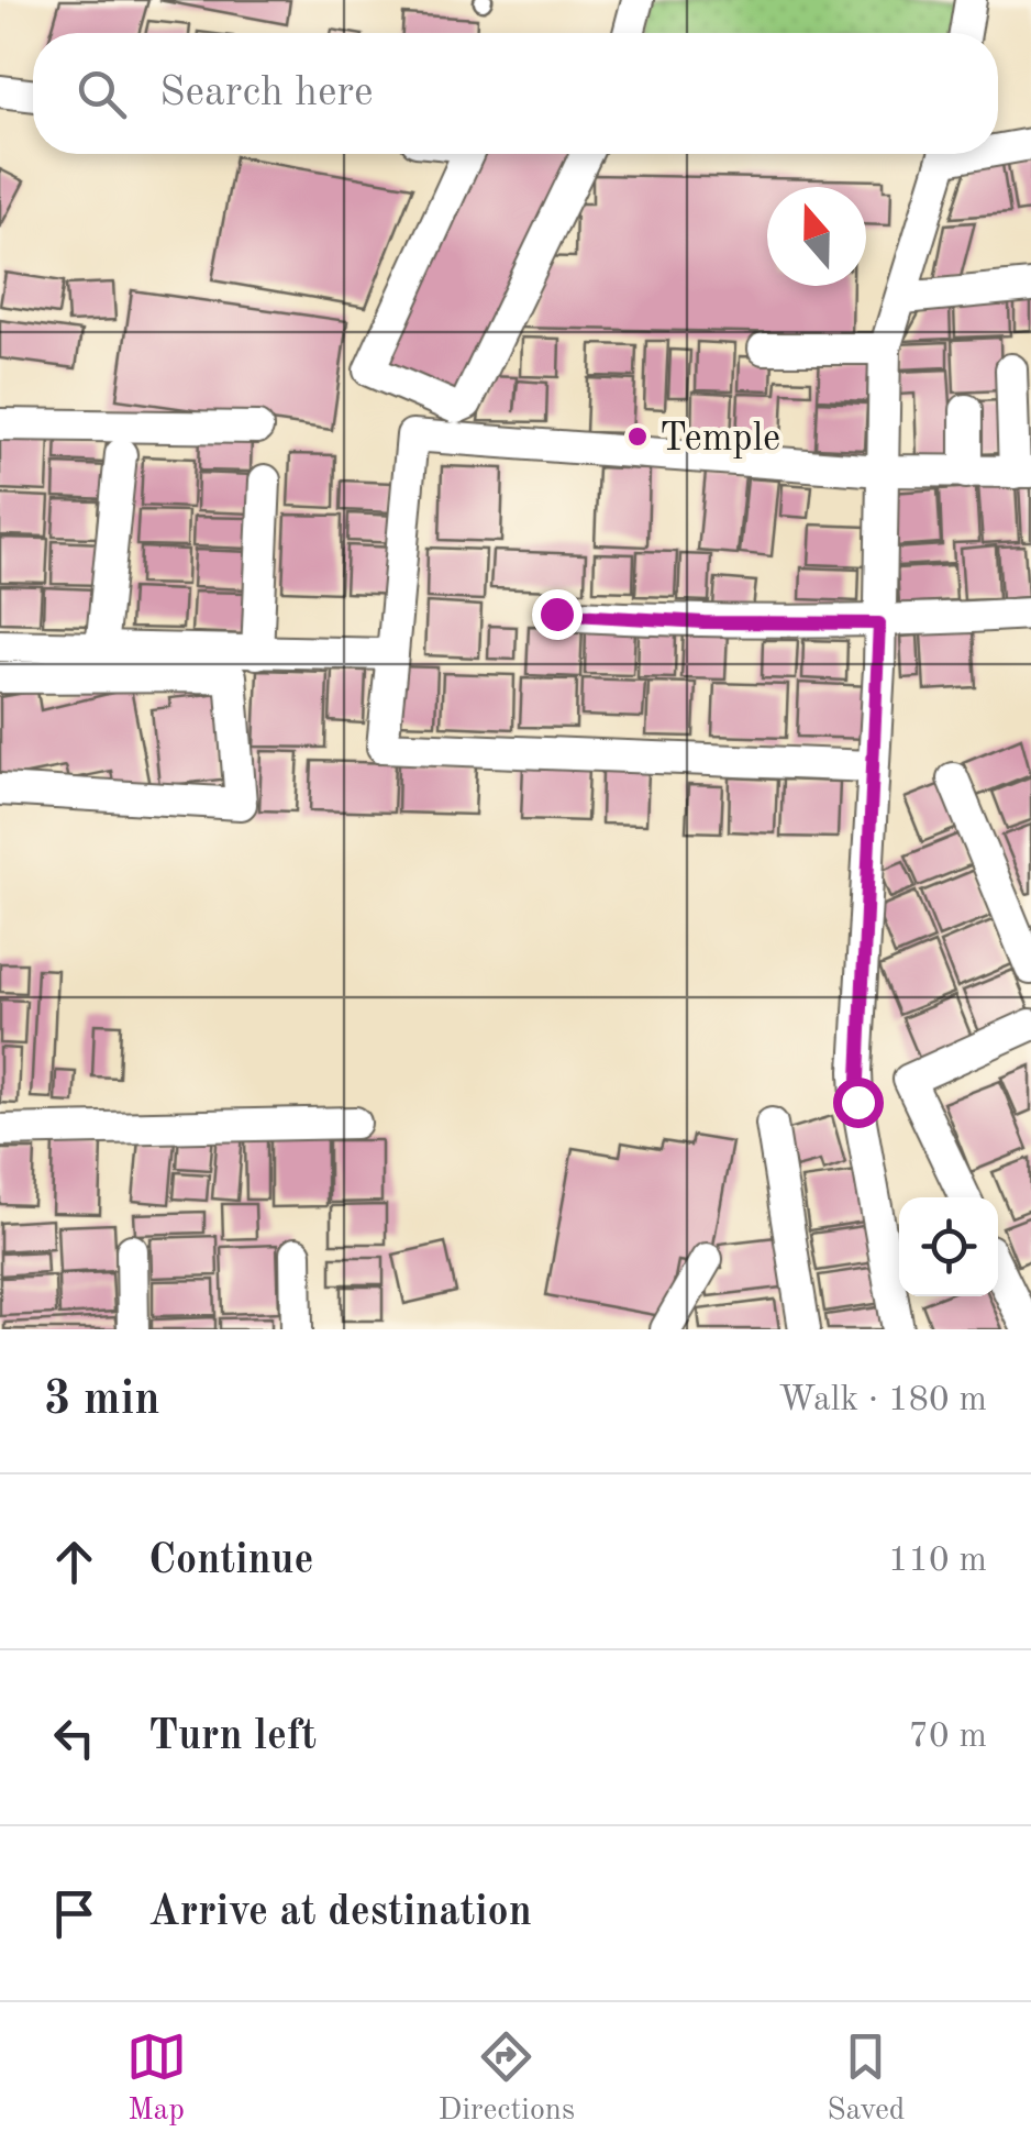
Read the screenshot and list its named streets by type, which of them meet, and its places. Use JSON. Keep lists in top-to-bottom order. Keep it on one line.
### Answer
{"places":["Temple"],"north":"top","page":{"search":"Search here","heading":["3 min","Walk · 180 m"],"list":[["Continue","110 m"],["Turn left","70 m"],"Arrive at destination"],"nav":["Map","Directions","Saved"]}}
